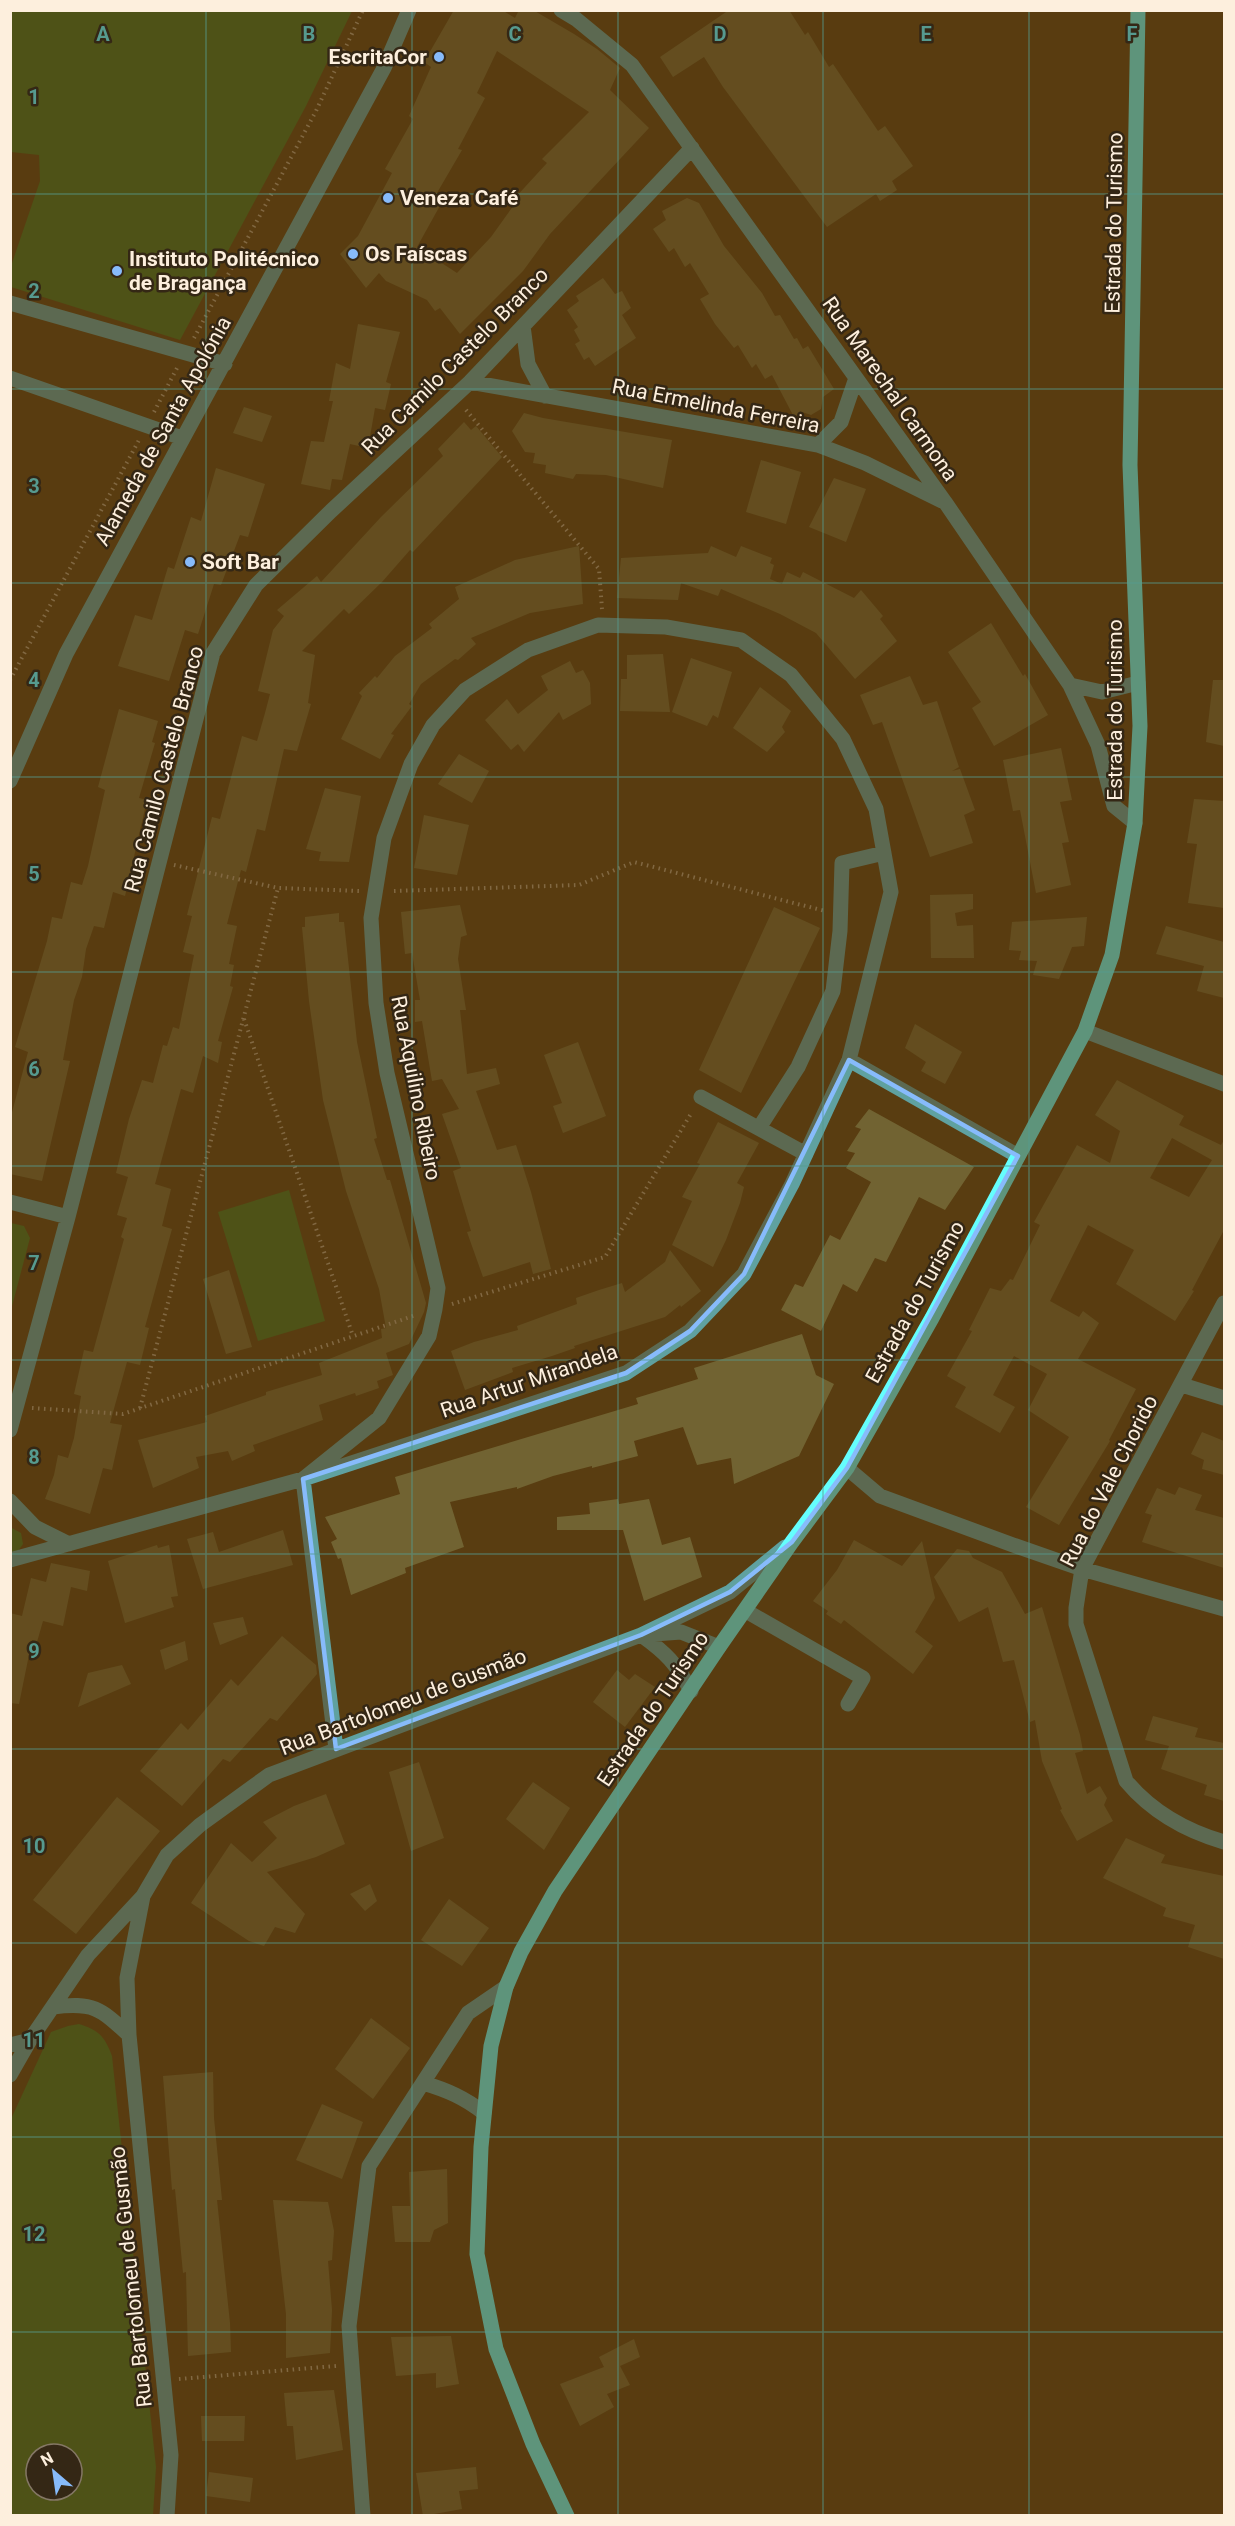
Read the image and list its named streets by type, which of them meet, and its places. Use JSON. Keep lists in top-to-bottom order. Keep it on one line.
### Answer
{"streets":{"main road":["Estrada do Turismo"],"street":["Rua Camilo Castelo Branco","Rua Marechal Carmona","Rua Ermelinda Ferreira","Alameda de Santa Apolónia","Rua Aquilino Ribeiro","Rua Artur Mirandela","Rua do Vale Chorido","Rua Bartolomeu de Gusmão"]},"crossings":[["Estrada do Turismo","Rua Marechal Carmona"],["Estrada do Turismo","Rua Bartolomeu de Gusmão"],["Rua Camilo Castelo Branco","Rua Marechal Carmona"],["Rua Camilo Castelo Branco","Rua Ermelinda Ferreira"],["Rua Marechal Carmona","Rua Ermelinda Ferreira"],["Rua Aquilino Ribeiro","Rua Artur Mirandela"]],"places":["EscritaCor","Veneza Café","Os Faíscas","Instituto Politécnico de Bragança","Soft Bar"],"north":"top left","grid":{"columns":["A","B","C","D","E","F"],"rows":["1","2","3","4","5","6","7","8","9","10","11","12"]}}
